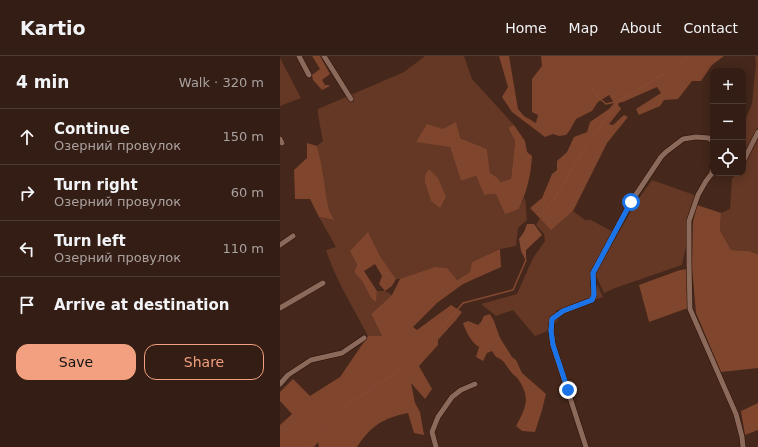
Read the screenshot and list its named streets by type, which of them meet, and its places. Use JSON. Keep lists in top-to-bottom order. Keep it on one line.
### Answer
{"page":{"header":"Kartio","nav":["Home","Map","About","Contact"],"heading":["4 min","Walk · 320 m"],"map_buttons":["+","−"],"list":[["Continue","Озерний провулок","150 m"],["Turn right","Озерний провулок","60 m"],["Turn left","Озерний провулок","110 m"],"Arrive at destination"],"buttons":["Save","Share"]}}
